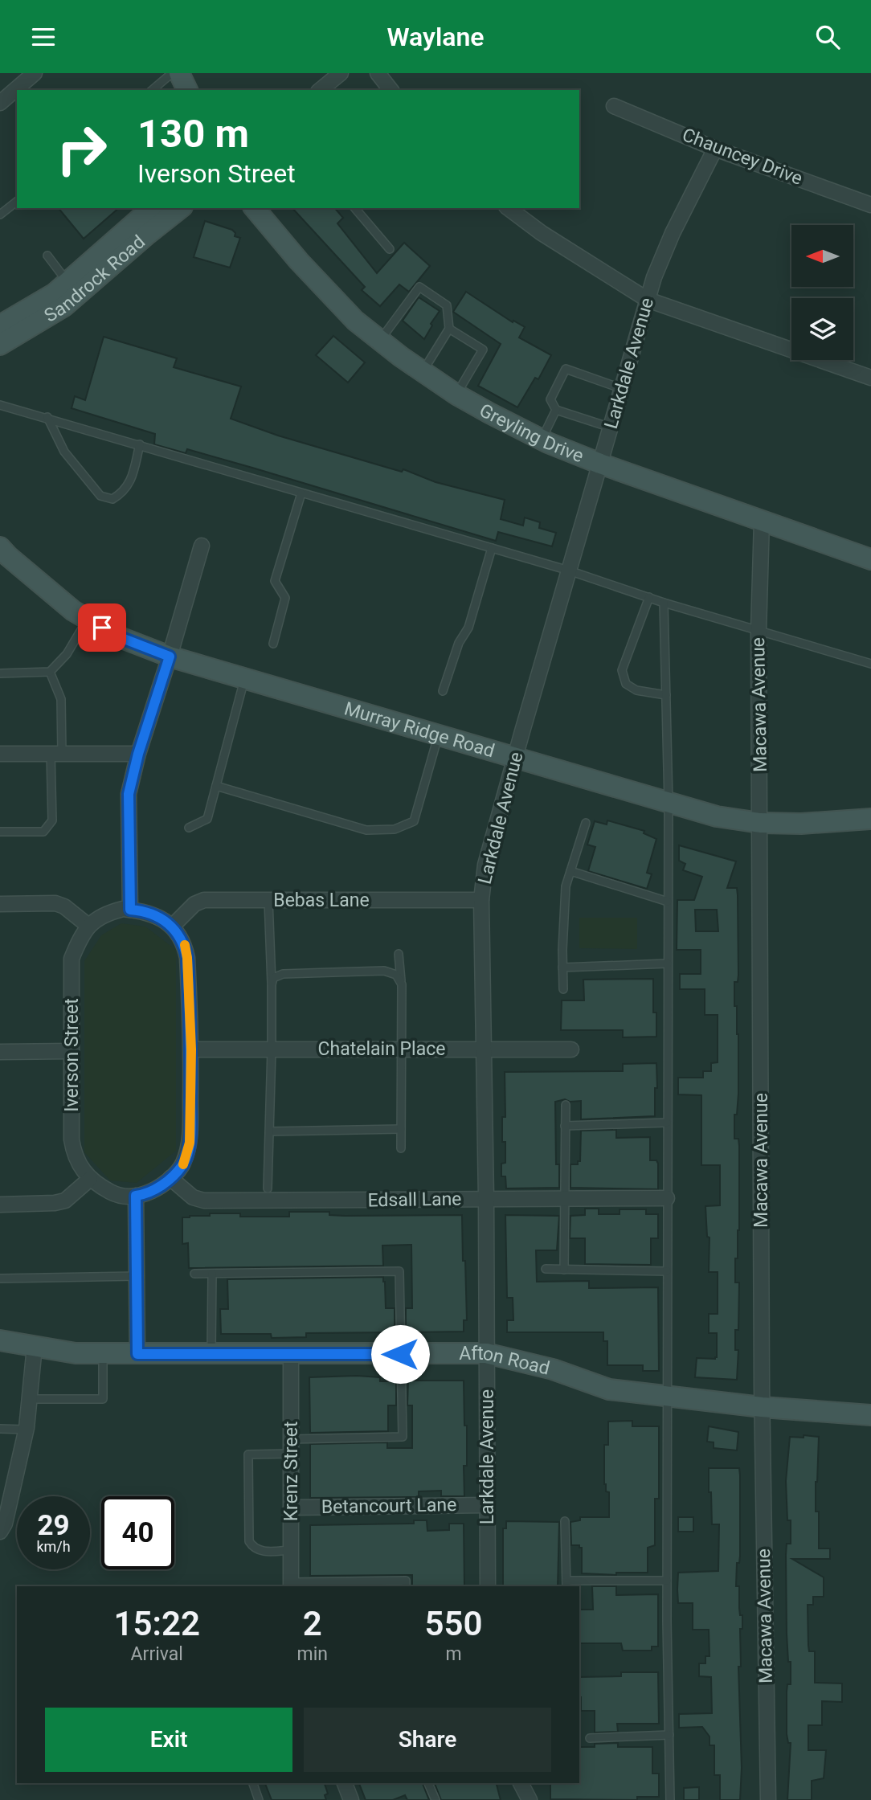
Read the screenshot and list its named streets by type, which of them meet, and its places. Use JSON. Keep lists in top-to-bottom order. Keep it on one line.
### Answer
{"streets":{"street":["Chauncey Drive","Sandrock Road","Larkdale Avenue","Greyling Drive","Macawa Avenue","Murray Ridge Road","Bebas Lane","Chatelain Place","Iverson Street","Edsall Lane","Afton Road","Krenz Street","Betancourt Lane"]},"crossings":[["Chauncey Drive","Larkdale Avenue"],["Larkdale Avenue","Greyling Drive"],["Larkdale Avenue","Murray Ridge Road"],["Larkdale Avenue","Bebas Lane"],["Larkdale Avenue","Chatelain Place"],["Larkdale Avenue","Edsall Lane"],["Larkdale Avenue","Afton Road"],["Larkdale Avenue","Betancourt Lane"],["Greyling Drive","Macawa Avenue"],["Macawa Avenue","Murray Ridge Road"],["Macawa Avenue","Afton Road"],["Afton Road","Krenz Street"],["Krenz Street","Betancourt Lane"]],"north":"left","page":{"header":"Waylane","turn":["130 m","Iverson Street"],"speed":"29 km/h","limit":"40","eta":["15:22","Arrival","2","min","550","m"],"buttons":["Exit","Share"]}}
